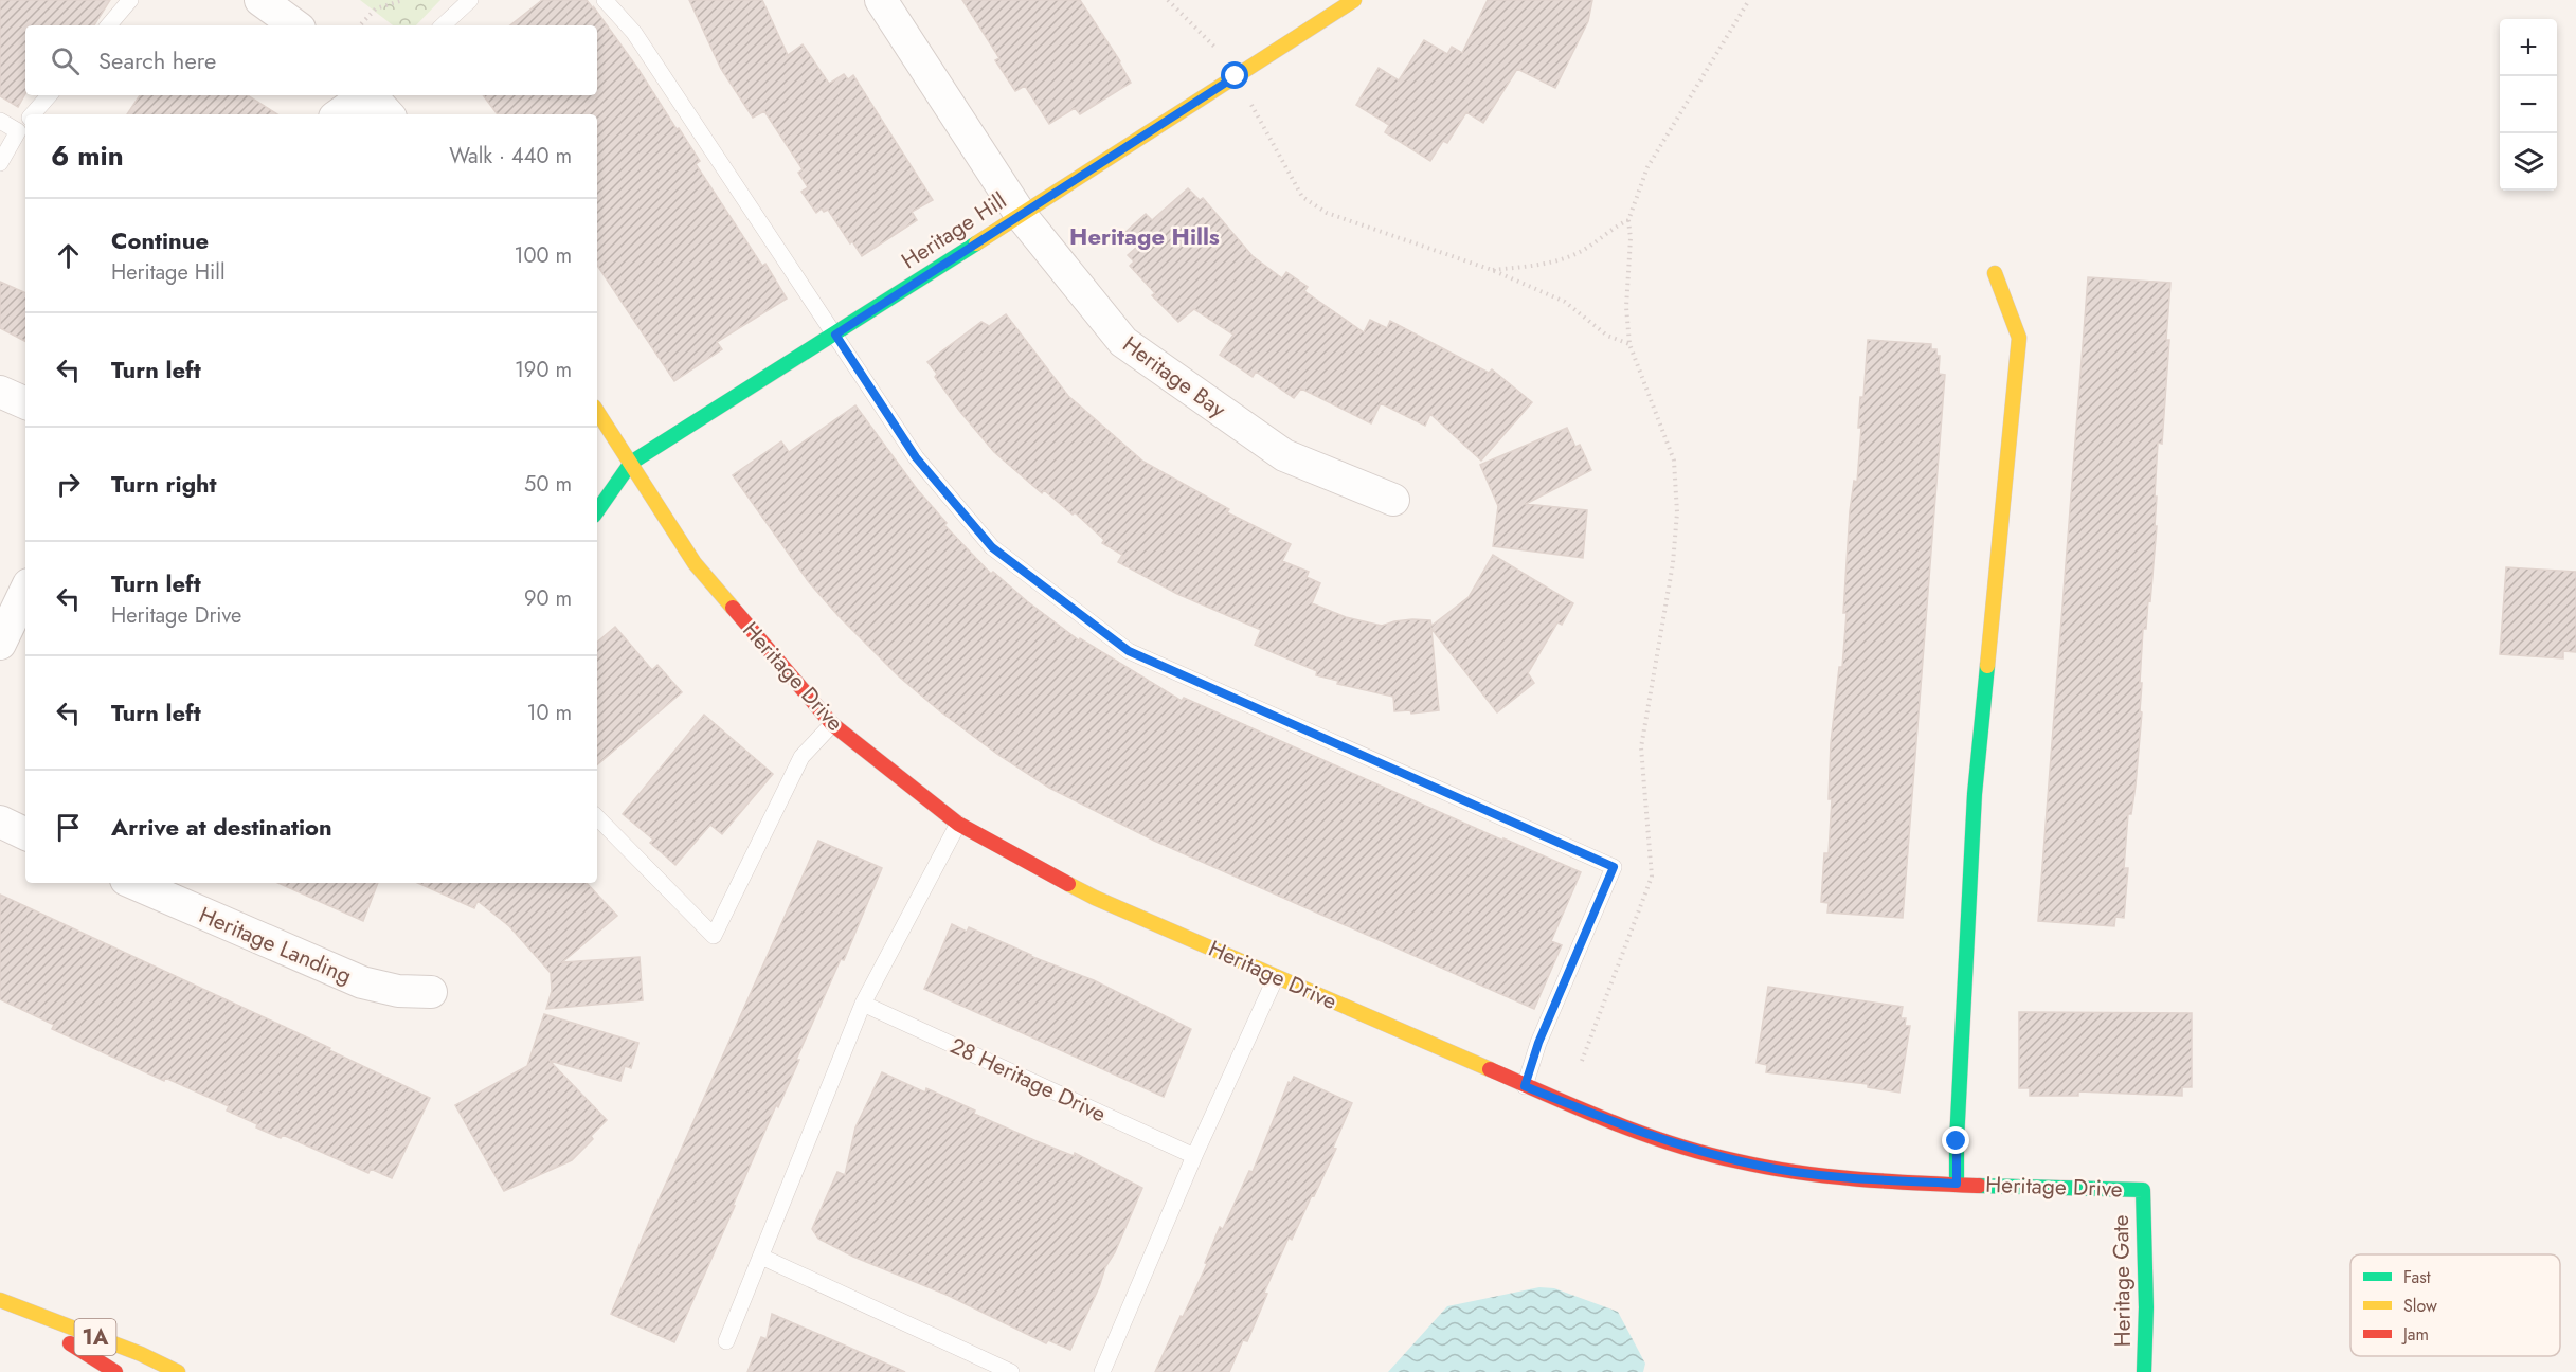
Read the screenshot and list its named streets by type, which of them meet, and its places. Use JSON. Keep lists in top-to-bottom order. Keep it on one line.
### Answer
{"streets":{"street":["Heritage Hill","Heritage Bay","Heritage Drive","Heritage Landing","Heritage Gate","1A"],"lane":["28 Heritage Drive"]},"crossings":[["Heritage Hill","Heritage Bay"],["Heritage Hill","Heritage Drive"],["Heritage Drive","Heritage Gate"]],"districts":["Heritage Hills"],"legend":["Fast","Slow","Jam"],"page":{"map_buttons":["+","−"],"search":"Search here","heading":["6 min","Walk · 440 m"],"list":[["Continue","Heritage Hill","100 m"],["Turn left","190 m"],["Turn right","50 m"],["Turn left","Heritage Drive","90 m"],["Turn left","10 m"],"Arrive at destination"]}}
